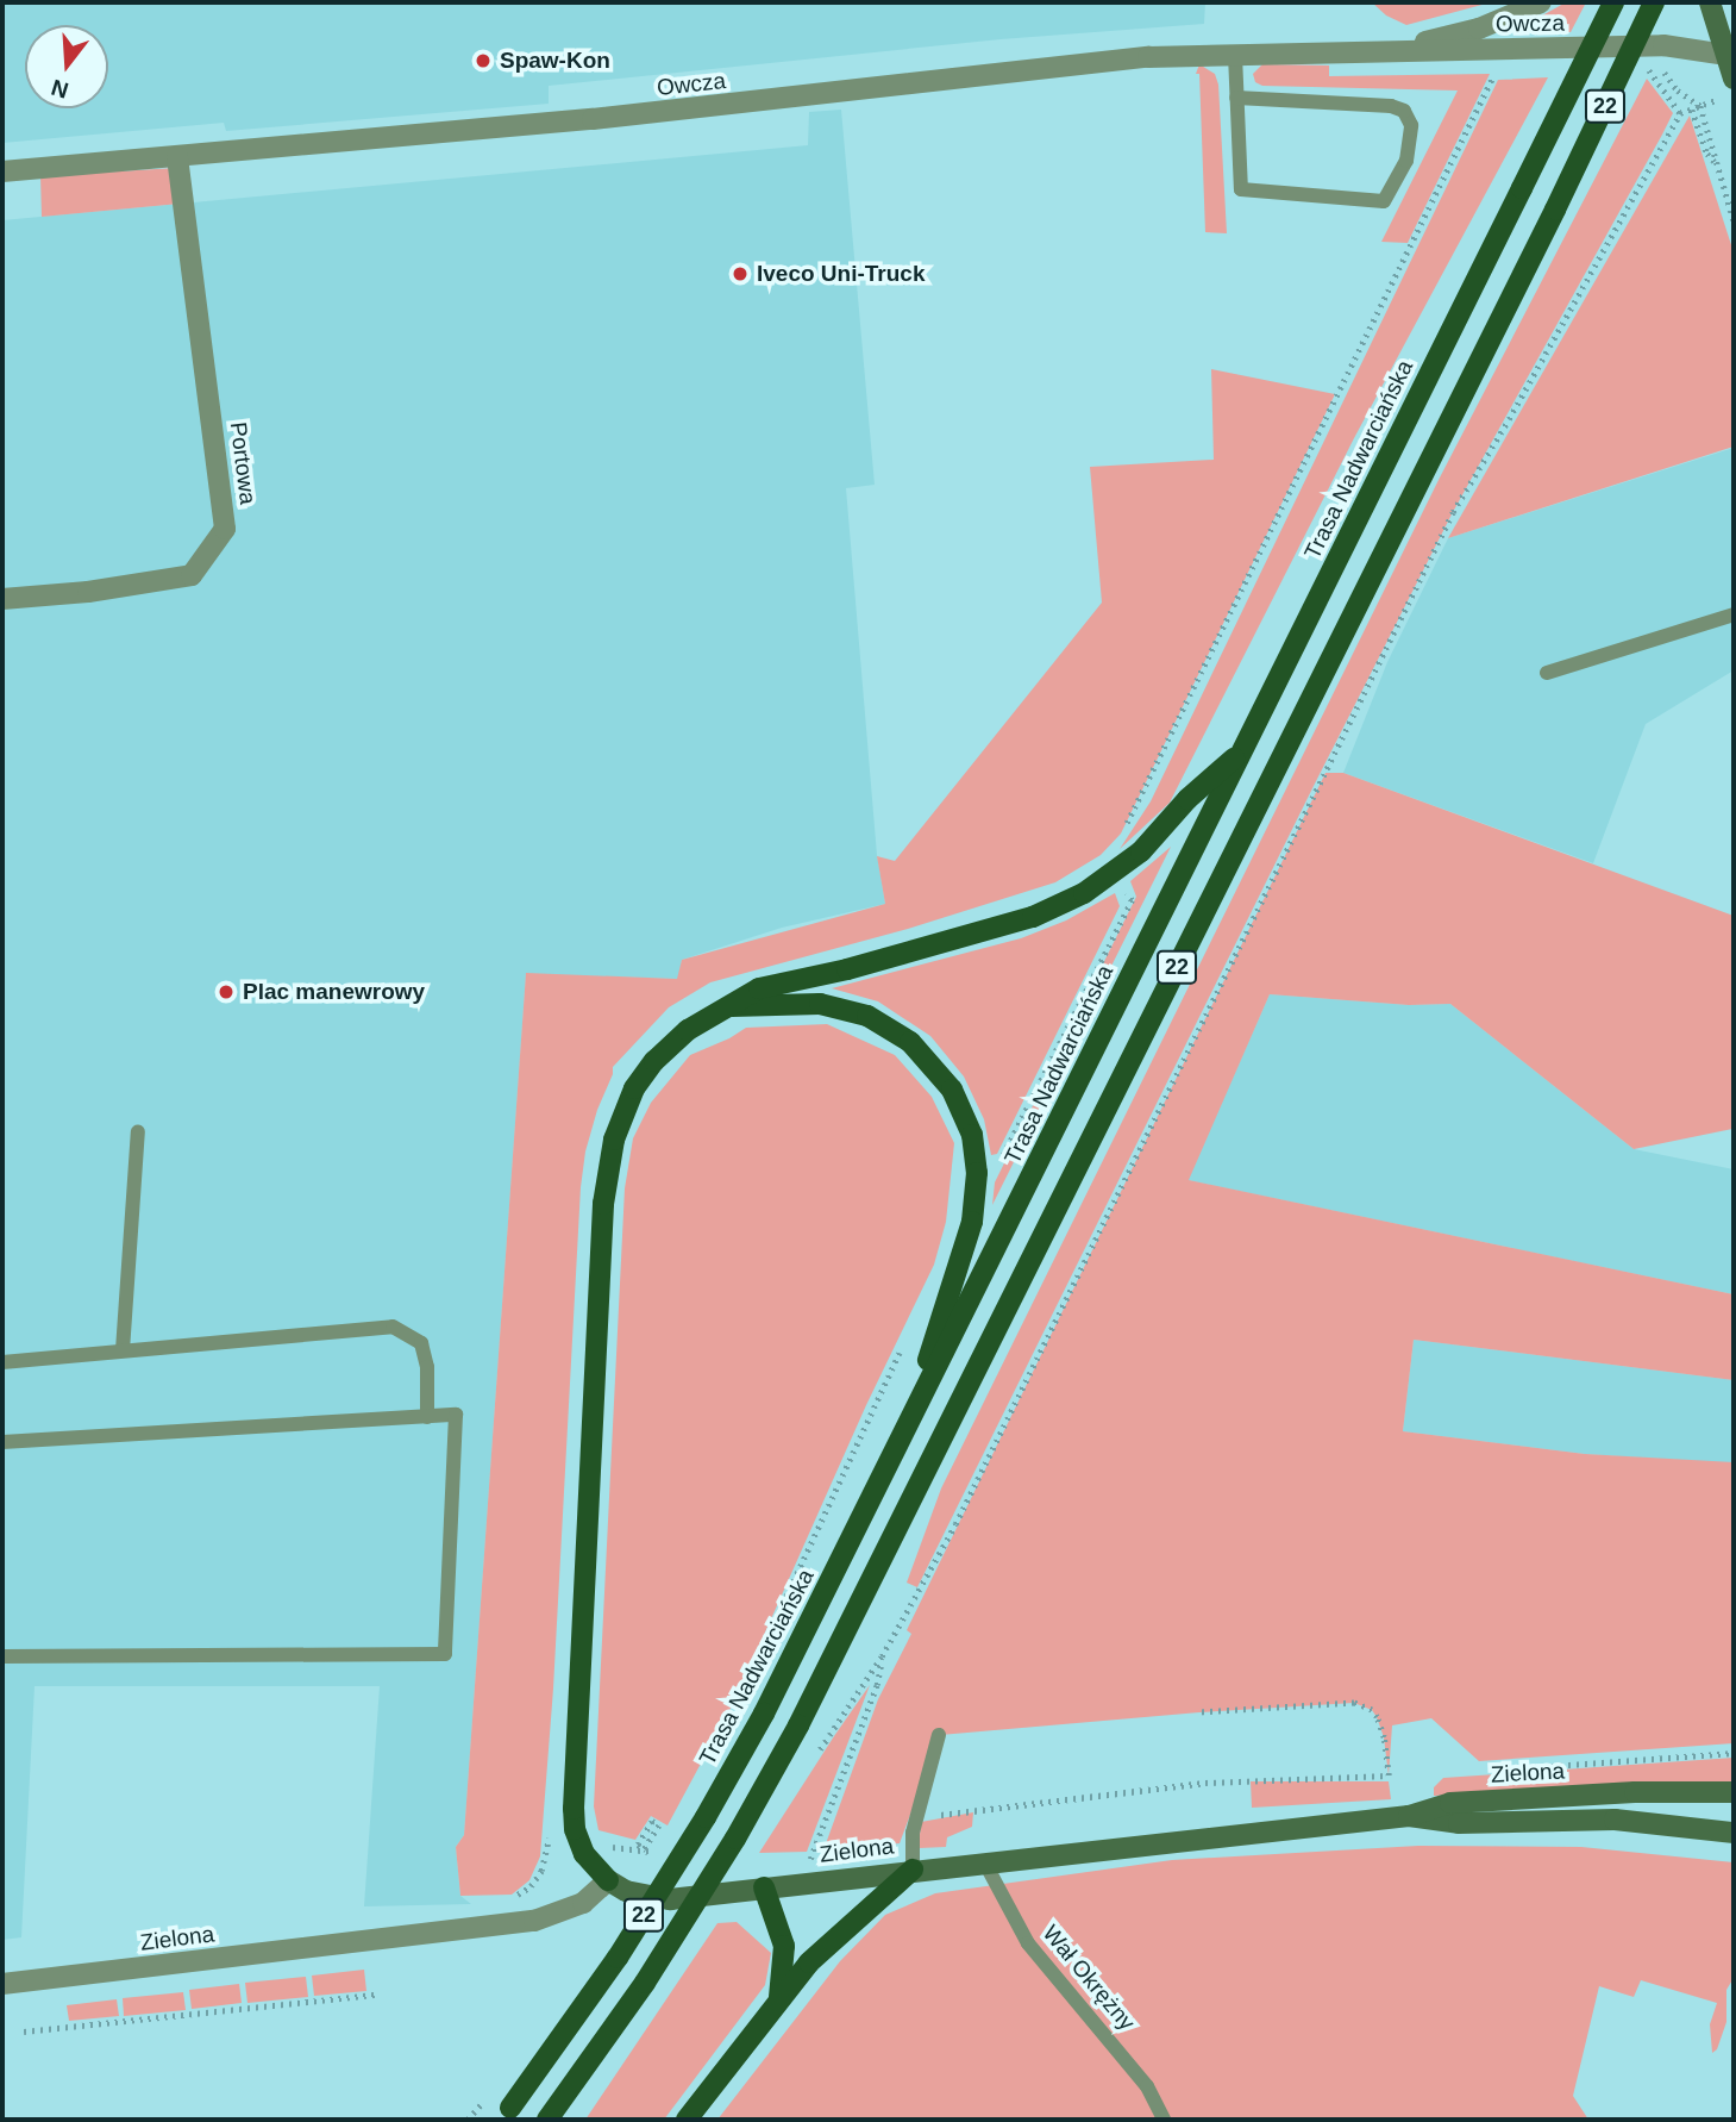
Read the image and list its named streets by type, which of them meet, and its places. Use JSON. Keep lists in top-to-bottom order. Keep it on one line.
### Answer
{"streets":{"main road":["22","Trasa Nadwarciańska"],"street":["Owcza","Portowa","Zielona"],"lane":["Wał Okrężny"]},"crossings":[["Owcza","Portowa"],["Zielona","Wał Okrężny"]],"places":["Spaw-Kon","Iveco Uni-Truck","Plac manewrowy"],"north":"bottom"}
